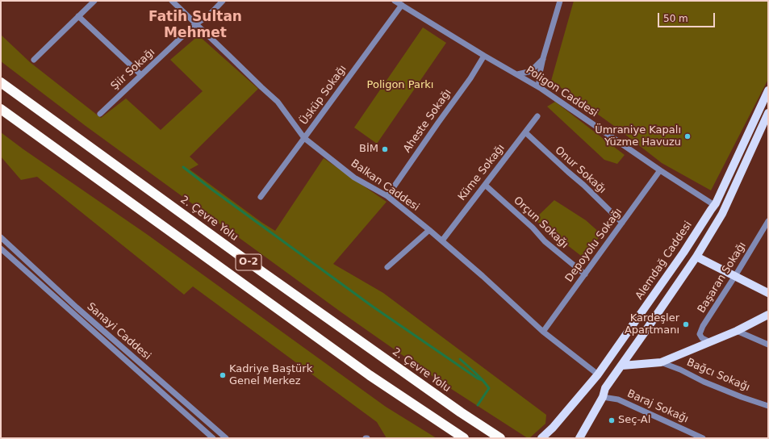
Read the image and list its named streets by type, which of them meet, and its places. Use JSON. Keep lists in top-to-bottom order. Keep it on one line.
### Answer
{"streets":{"highway":["2. Çevre Yolu","O-2"],"main road":["Alemdağ Caddesi"],"street":["Şiir Sokağı","Poligon Caddesi","Üsküp Sokağı","Aheste Sokağı","Onur Sokağı","Küme Sokağı","Balkan Caddesi","Orçun Sokağı","Depoyolu Sokağı","Başaran Sokağı","Sanayi Caddesi","Bağcı Sokağı","Baraj Sokağı"]},"crossings":[["Şiir Sokağı","Balkan Caddesi"],["Poligon Caddesi","Üsküp Sokağı"],["Poligon Caddesi","Aheste Sokağı"],["Poligon Caddesi","Depoyolu Sokağı"],["Poligon Caddesi","Alemdağ Caddesi"],["Üsküp Sokağı","Balkan Caddesi"],["Aheste Sokağı","Balkan Caddesi"],["Onur Sokağı","Küme Sokağı"],["Onur Sokağı","Depoyolu Sokağı"],["Küme Sokağı","Balkan Caddesi"],["Küme Sokağı","Orçun Sokağı"],["Balkan Caddesi","Depoyolu Sokağı"],["Balkan Caddesi","Alemdağ Caddesi"],["Orçun Sokağı","Depoyolu Sokağı"]],"districts":["Fatih Sultan Mehmet"],"parks":["Poligon Parkı"],"places":["Ümraniye Kapalı Yüzme Havuzu","BİM","Kardeşler Apartmanı","Kadriye Baştürk Genel Merkez","Seç-Al"],"scale_bar":"50 m"}
